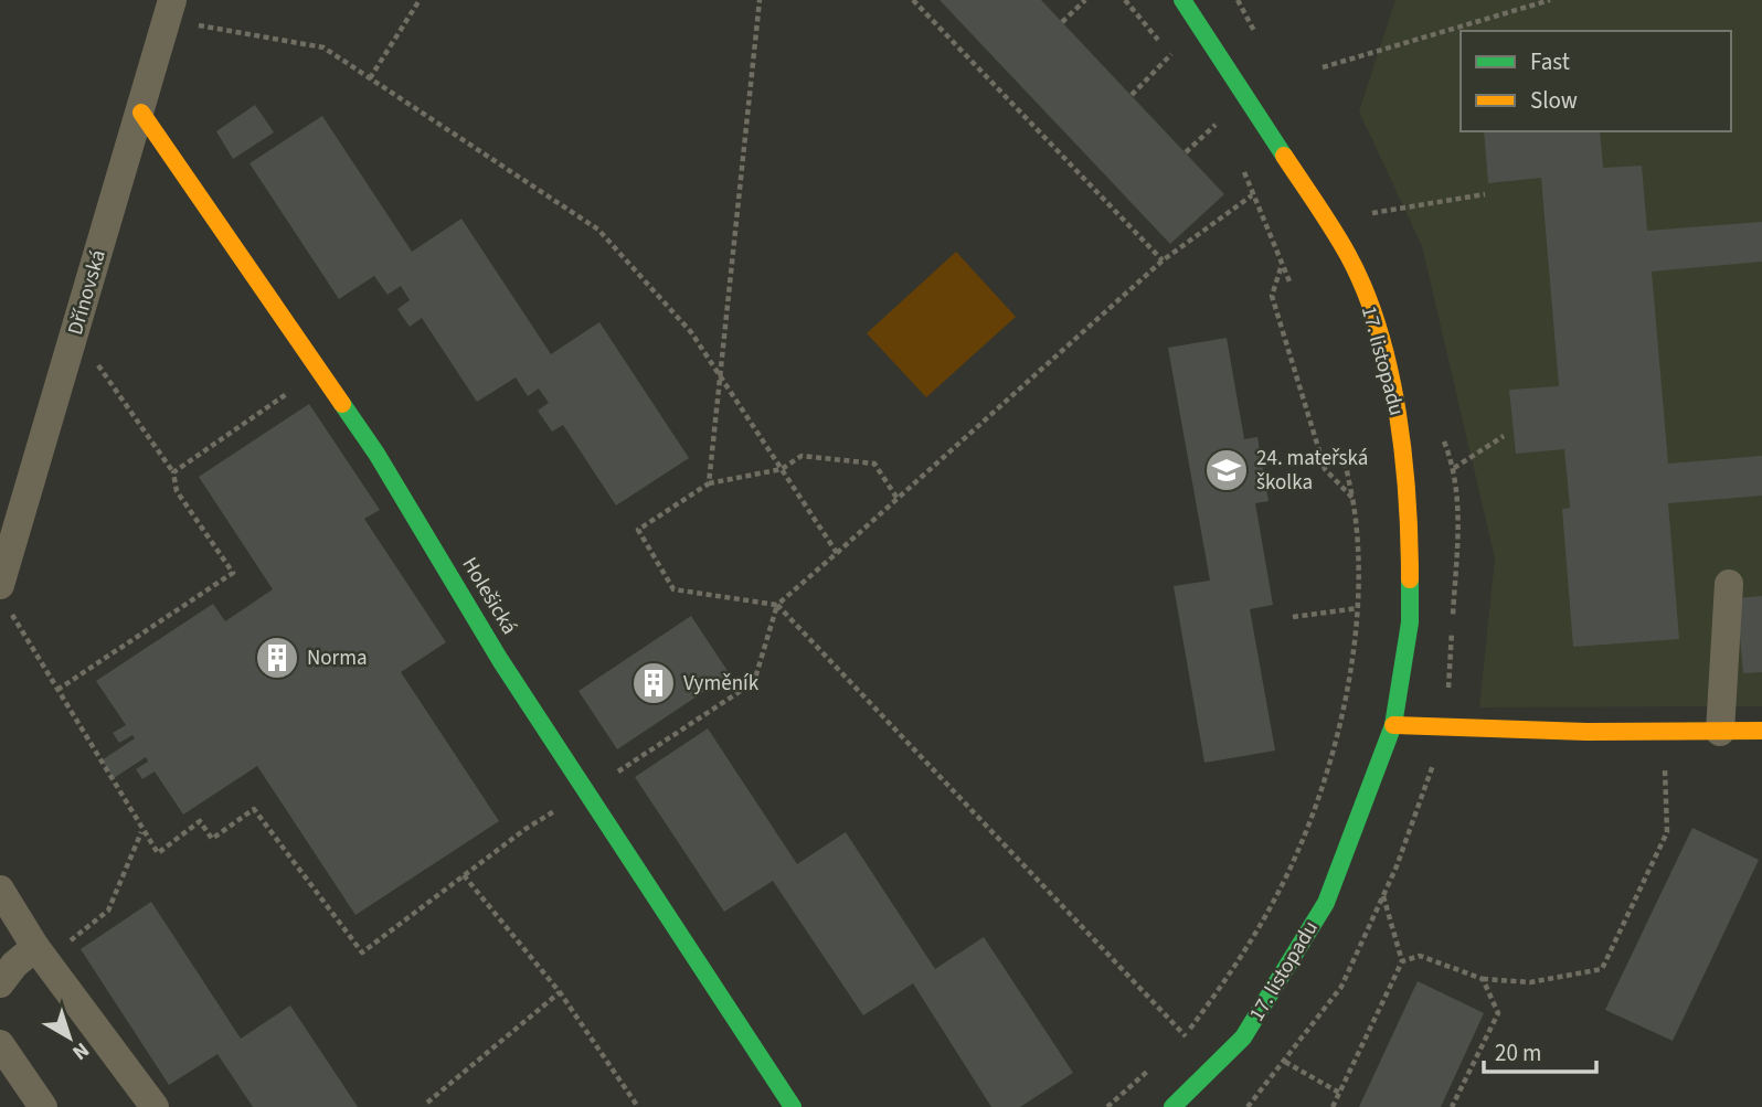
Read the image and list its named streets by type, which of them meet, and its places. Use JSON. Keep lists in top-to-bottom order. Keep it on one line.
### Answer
{"streets":{"street":["Dřínovská","17. listopadu","Holešická"]},"crossings":[["Dřínovská","Holešická"]],"places":{"school or university":["24. mateřská školka"],"building":["Norma","Vyměník"]},"legend":["Fast","Slow"],"scale_bar":"20 m","north":"bottom right"}
